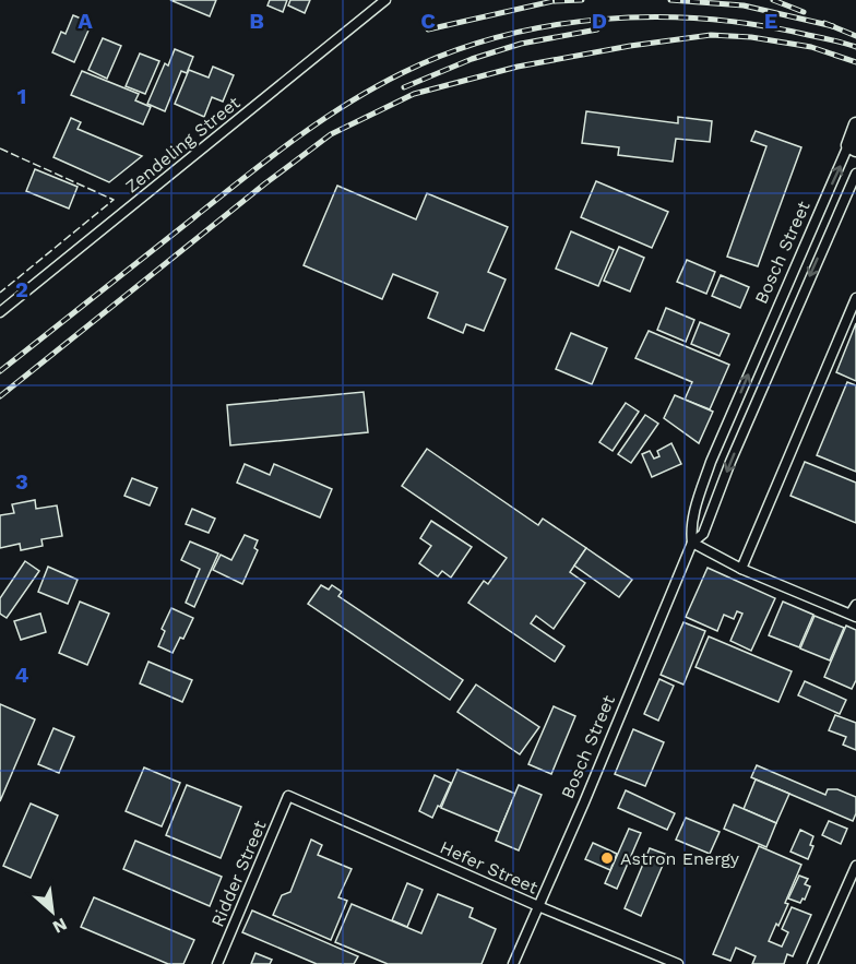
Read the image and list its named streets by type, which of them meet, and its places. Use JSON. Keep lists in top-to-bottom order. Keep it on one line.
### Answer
{"streets":{"street":["Zendeling Street","Bosch Street","Hefer Street","Ridder Street"]},"crossings":[["Bosch Street","Hefer Street"],["Hefer Street","Ridder Street"]],"places":["Astron Energy"],"north":"bottom right","grid":{"columns":["A","B","C","D","E"],"rows":["1","2","3","4"]}}
